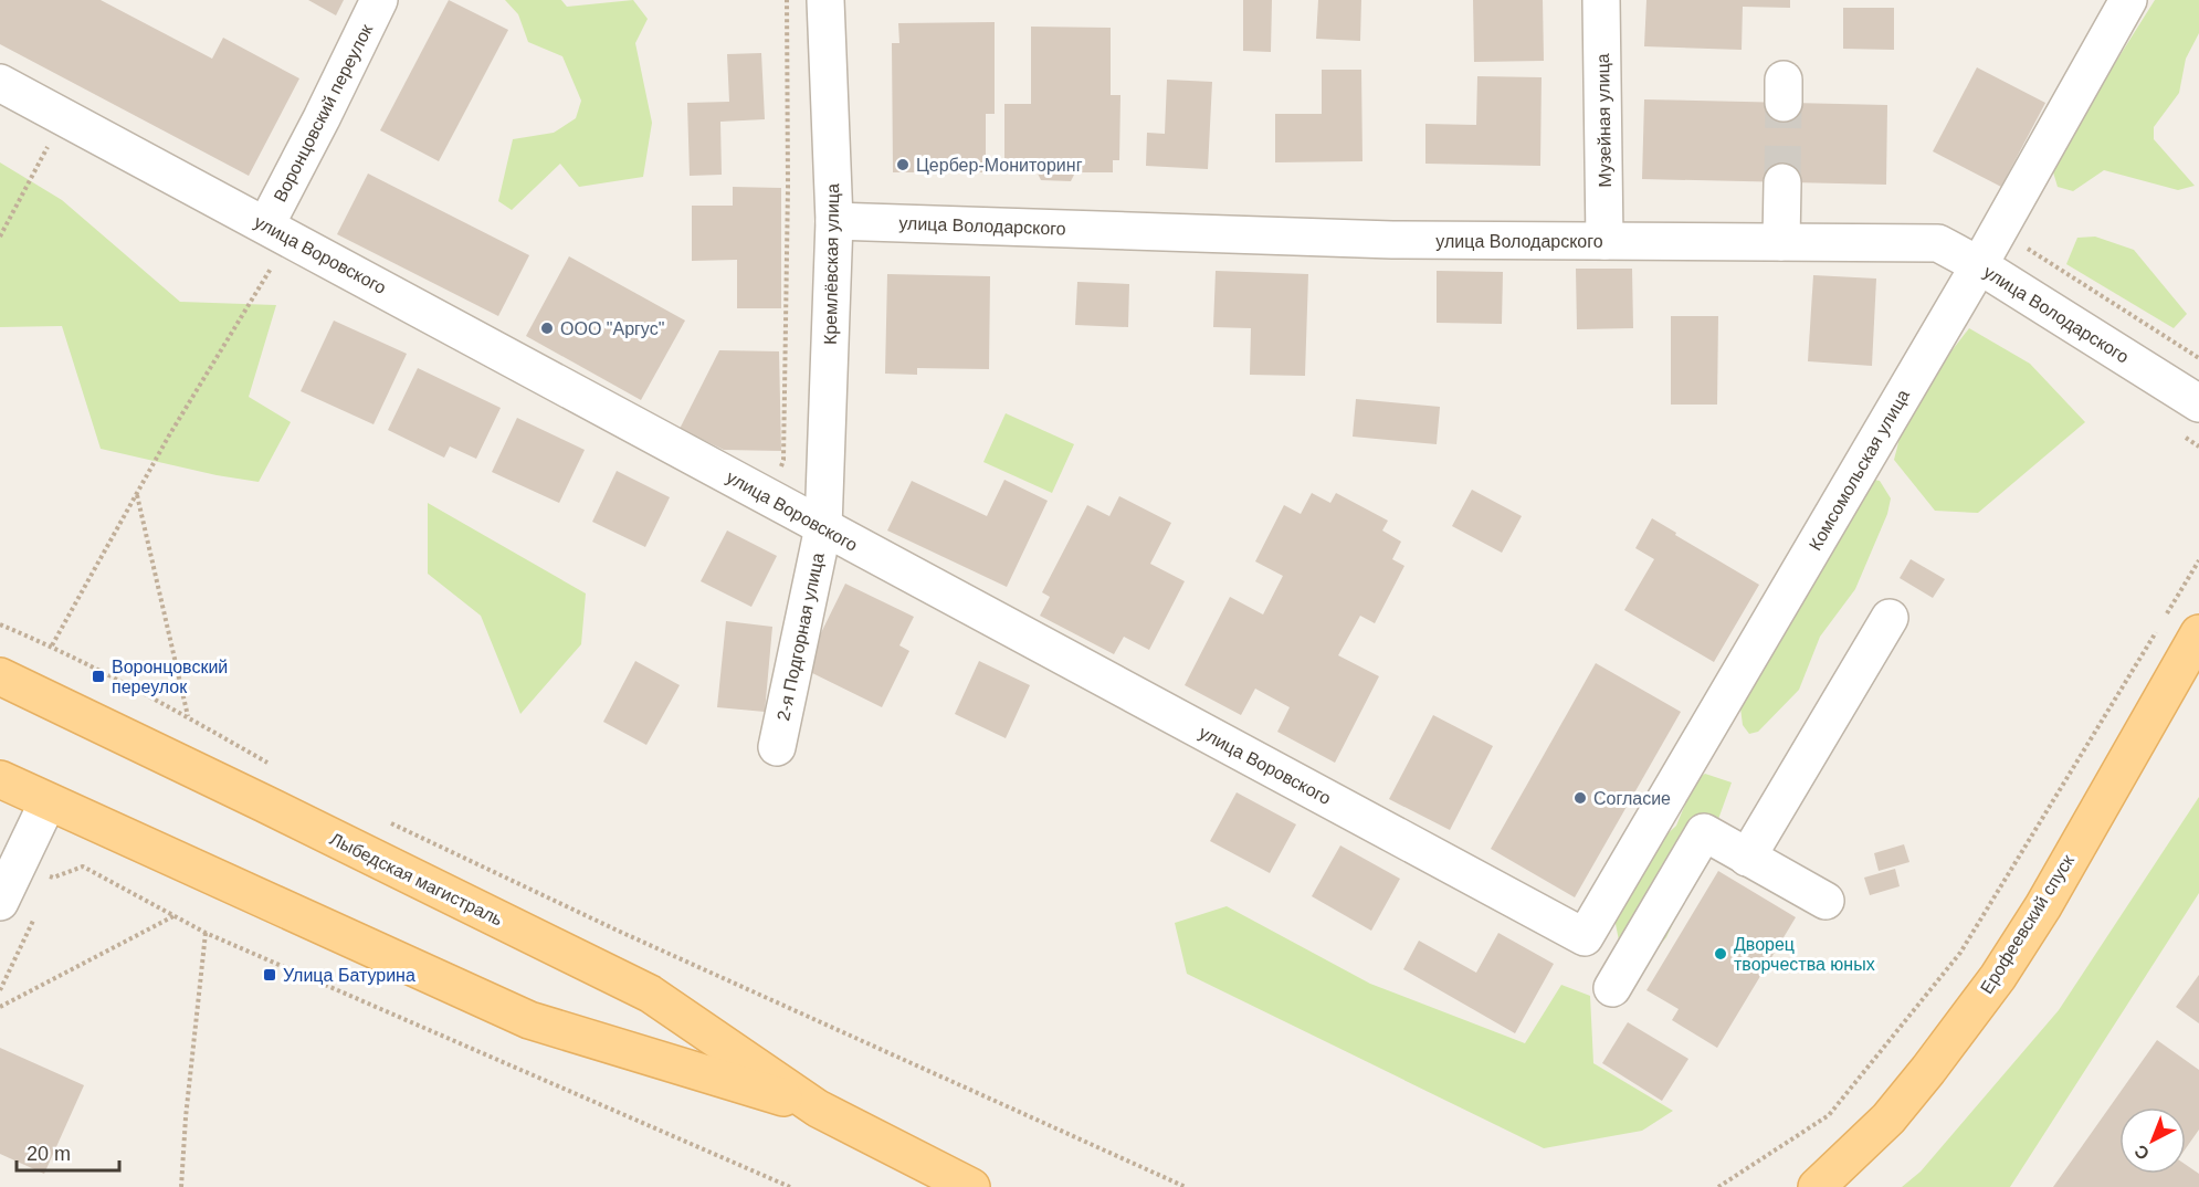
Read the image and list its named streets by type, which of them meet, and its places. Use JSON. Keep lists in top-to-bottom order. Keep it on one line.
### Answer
{"streets":{"main road":["Лыбедская магистраль","Ерофеевский спуск"],"street":["Воронцовский переулок","Музейная улица","улица Володарского","улица Воровского","Кремлёвская улица","Комсомольская улица","2-я Подгорная улица"]},"crossings":[["Воронцовский переулок","улица Воровского"],["Музейная улица","улица Володарского"],["улица Володарского","Кремлёвская улица"],["улица Володарского","Комсомольская улица"],["улица Воровского","Кремлёвская улица"],["улица Воровского","Комсомольская улица"],["улица Воровского","2-я Подгорная улица"],["Кремлёвская улица","2-я Подгорная улица"]],"places":{"other":["Цербер-Мониторинг","ООО \"Аргус\"","Согласие","Дворец творчества юных"],"transit":["Воронцовский переулок","Улица Батурина"]},"scale_bar":"20 m","north":"bottom left"}
